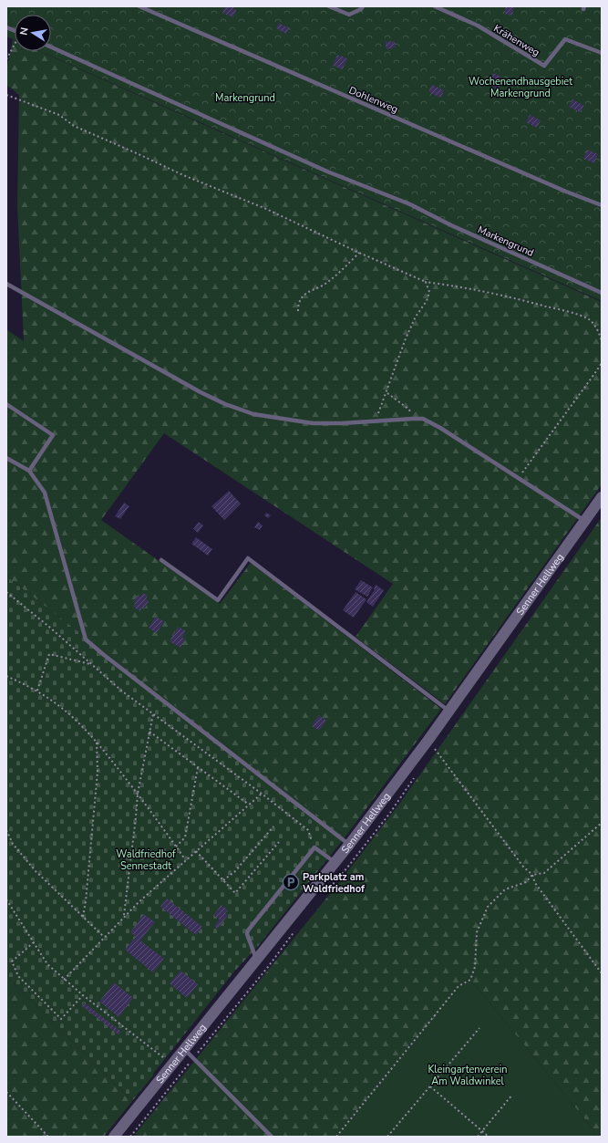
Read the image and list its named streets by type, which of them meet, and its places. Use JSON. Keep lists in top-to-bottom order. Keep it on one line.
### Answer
{"streets":{"street":["Senner Hellweg"],"lane":["Krähenweg","Dohlenweg","Markengrund"]},"parks":["Wochenendhausgebiet Markengrund","Markengrund","Waldfriedhof Sennestadt","Kleingartenverein Am Waldwinkel"],"places":{"parking":["Parkplatz am Waldfriedhof"]},"north":"left"}
